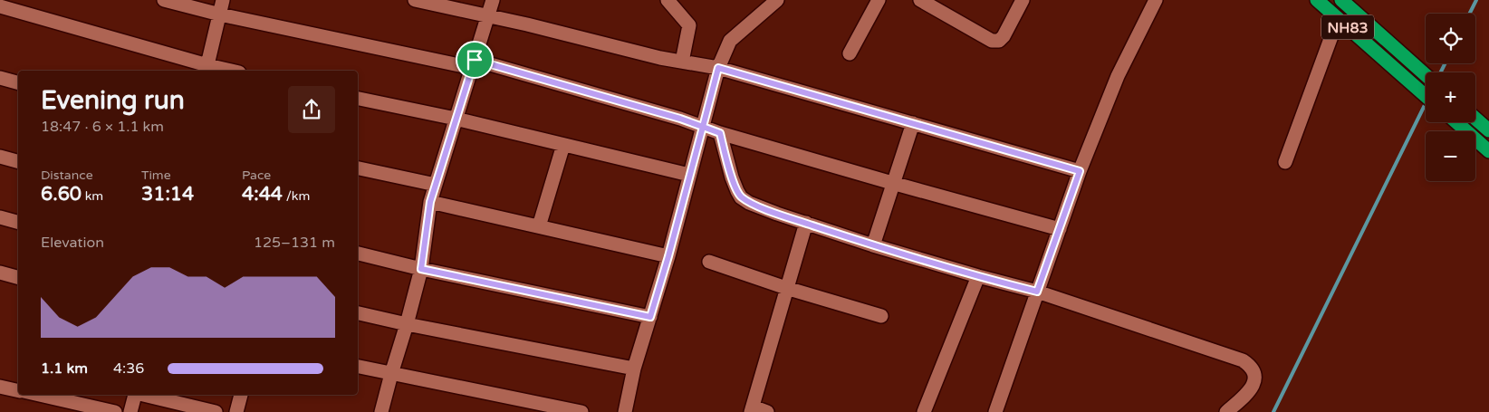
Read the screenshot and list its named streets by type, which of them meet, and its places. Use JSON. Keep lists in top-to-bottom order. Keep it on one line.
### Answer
{"streets":{"highway":["NH83"]},"page":{"map_buttons":["+","−"],"heading":["Evening run","18:47 · 6 × 1.1 km"],"stats":[["Distance","6.60 km"],["Time","31:14"],["Pace","4:44 /km"]],"chart":["Elevation","125–131 m"],"list":[{"name":"1.1 km","note":"4:36"}]}}
